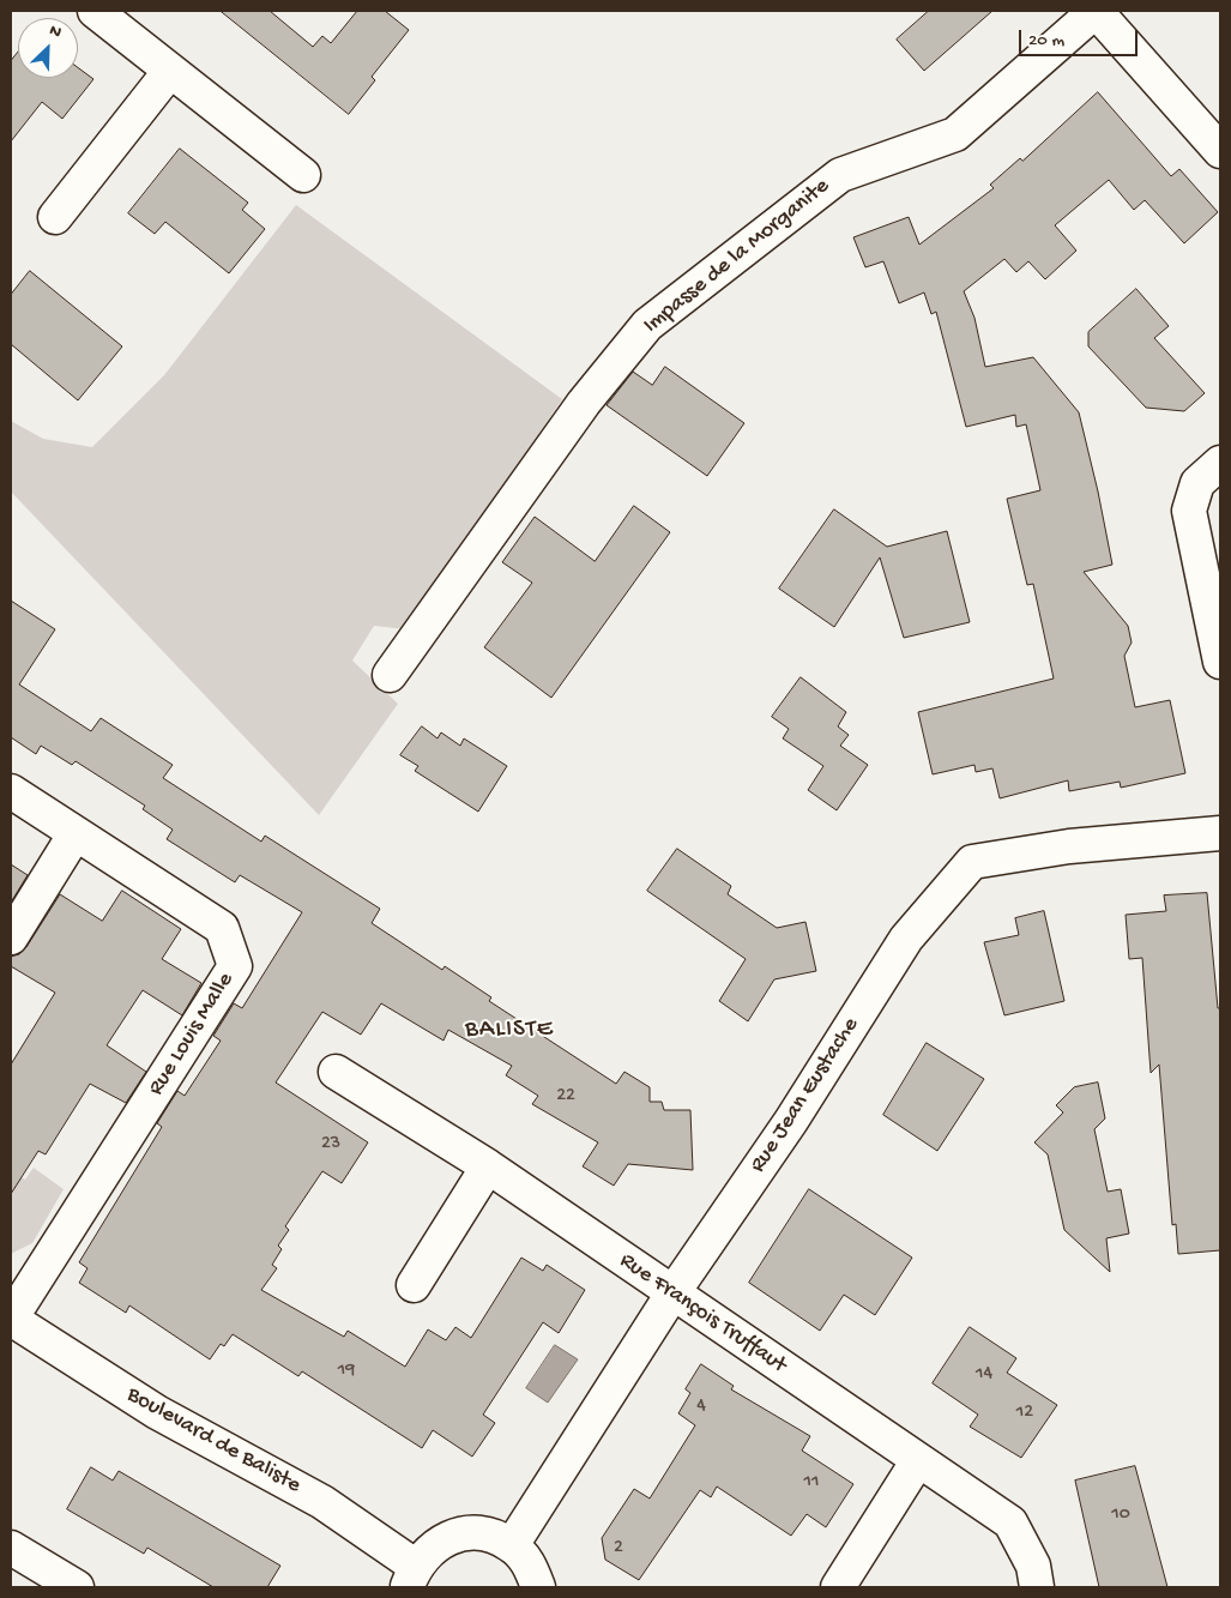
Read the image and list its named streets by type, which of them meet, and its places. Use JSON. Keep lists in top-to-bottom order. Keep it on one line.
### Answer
{"streets":{"street":["Impasse de la Morganite","Rue Louis Malle","Rue Jean Eustache","Rue François Truffaut","Boulevard de Baliste"]},"crossings":[["Rue Louis Malle","Boulevard de Baliste"],["Rue Jean Eustache","Rue François Truffaut"]],"districts":["BALISTE"],"house_numbers":["22","23","19","14","4","12","11","10","2"],"scale_bar":"20 m","north":"top right"}
